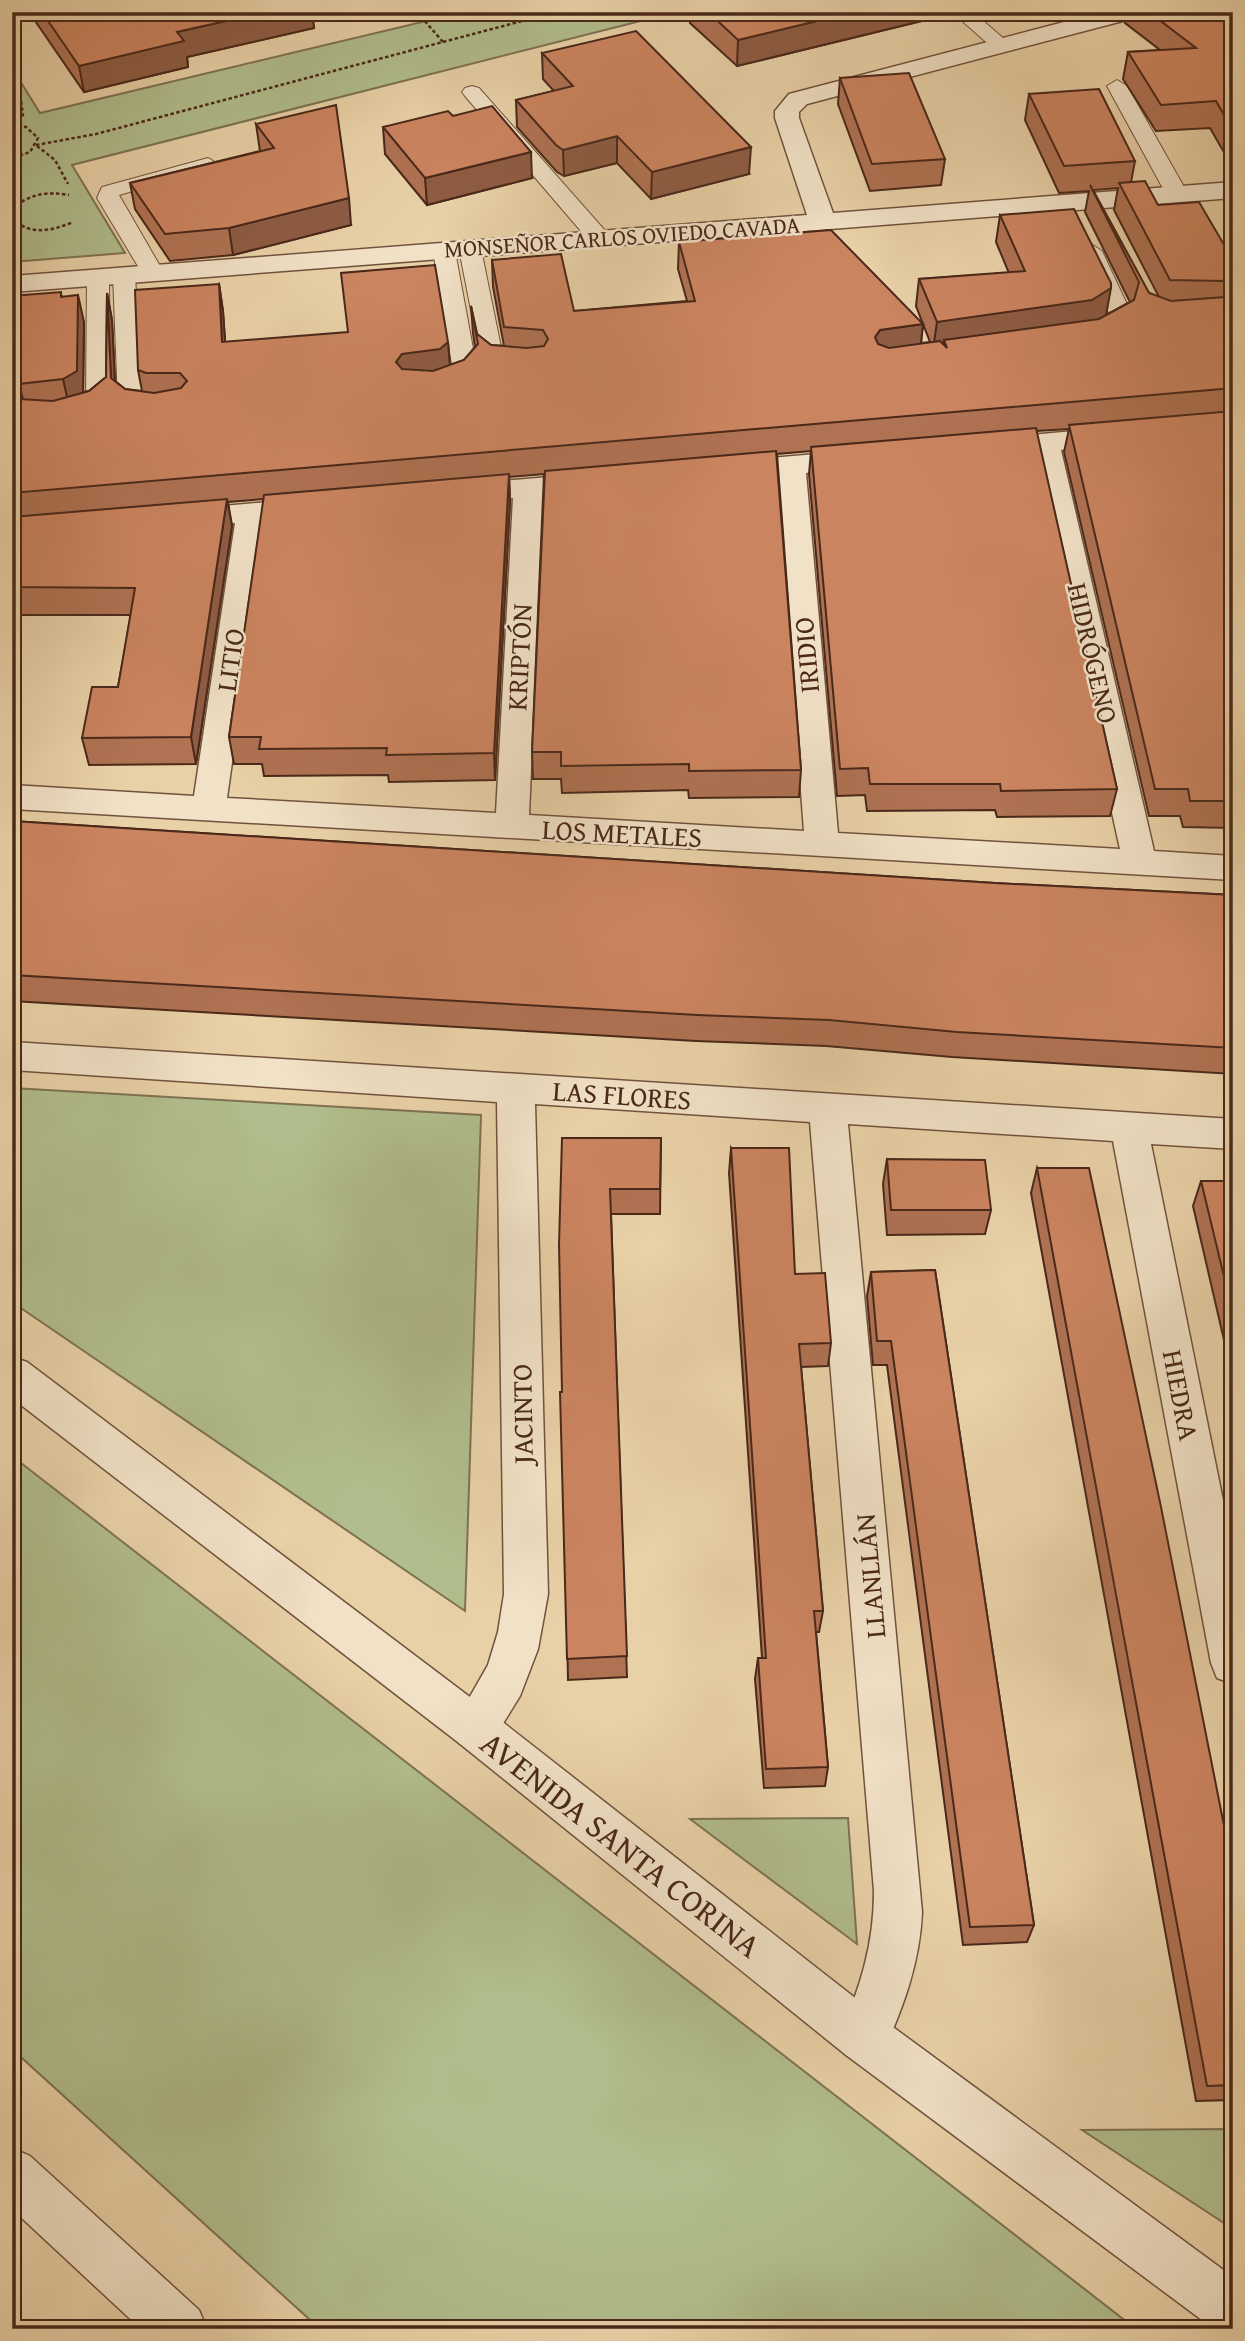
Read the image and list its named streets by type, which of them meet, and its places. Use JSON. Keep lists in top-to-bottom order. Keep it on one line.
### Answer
{"streets":{"street":["MONSEÑOR CARLOS OVIEDO CAVADA","HIDRÓGENO","IRIDIO","KRIPTÓN","LITIO","LOS METALES","LAS FLORES","HIEDRA","JACINTO","LLANLLÁN","AVENIDA SANTA CORINA"]},"crossings":[["HIDRÓGENO","LOS METALES"],["IRIDIO","LOS METALES"],["KRIPTÓN","LOS METALES"],["LITIO","LOS METALES"],["LAS FLORES","HIEDRA"],["LAS FLORES","JACINTO"],["LAS FLORES","LLANLLÁN"],["JACINTO","AVENIDA SANTA CORINA"],["LLANLLÁN","AVENIDA SANTA CORINA"]]}
